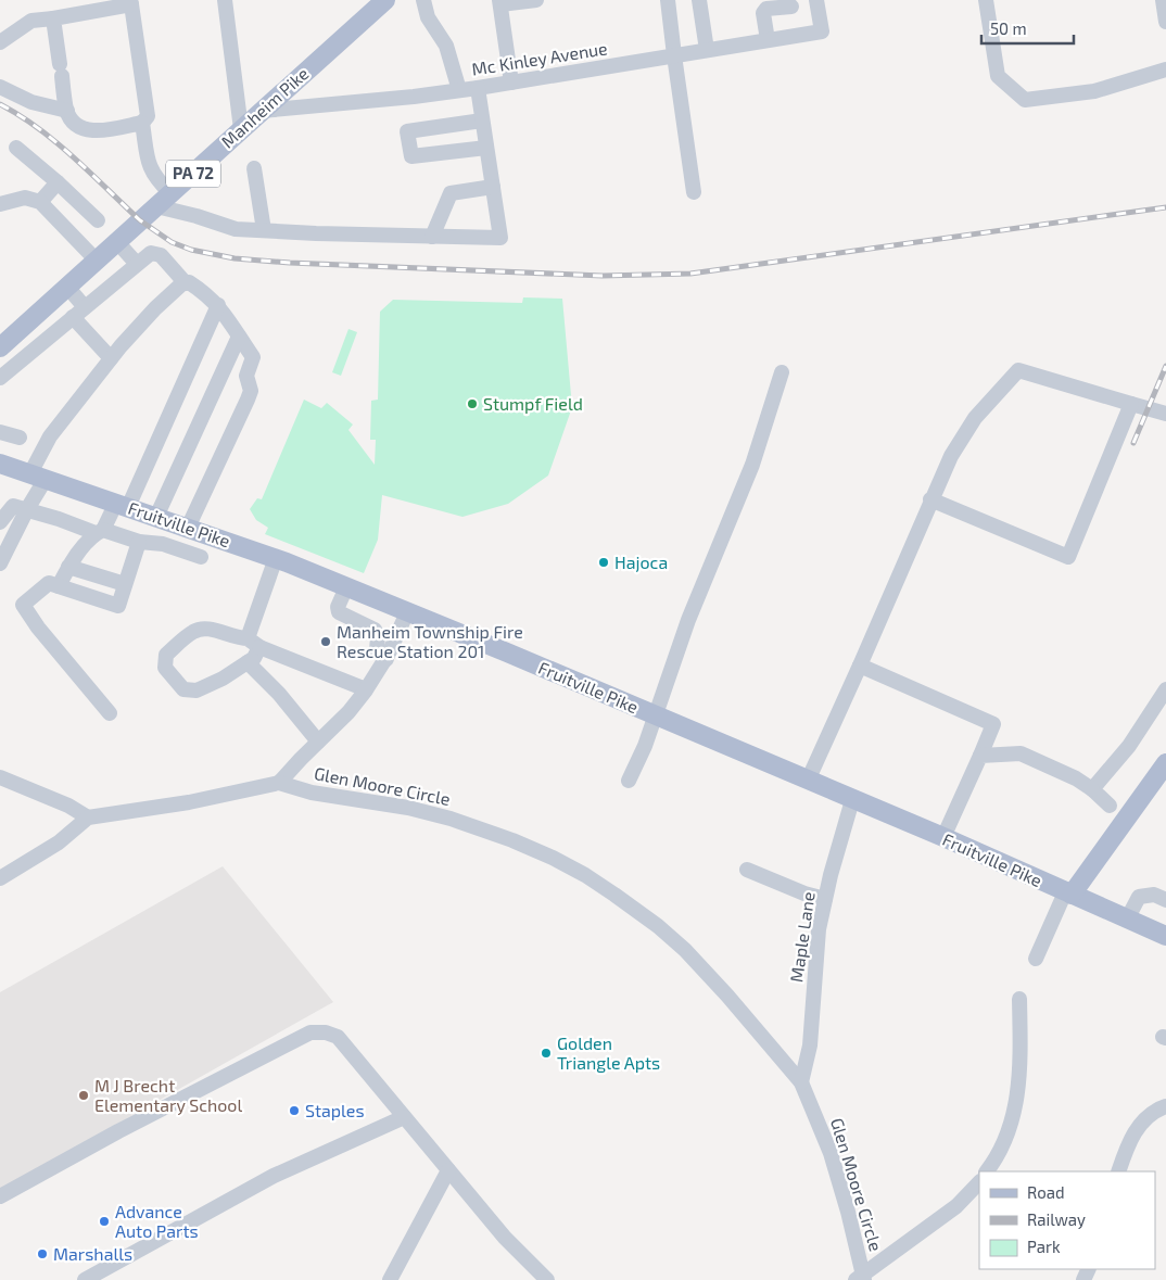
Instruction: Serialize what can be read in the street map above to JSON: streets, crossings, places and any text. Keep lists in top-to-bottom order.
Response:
{
  "streets": {
    "main road": ["Manheim Pike", "PA 72", "Fruitville Pike"],
    "street": ["Mc Kinley Avenue", "Glen Moore Circle", "Maple Lane"]
  },
  "crossings": [
    ["Mc Kinley Avenue", "Manheim Pike"],
    ["Fruitville Pike", "Maple Lane"],
    ["Glen Moore Circle", "Maple Lane"]
  ],
  "places": [
    "Stumpf Field",
    "Hajoca",
    "Manheim Township Fire Rescue Station 201",
    "Golden Triangle Apts",
    "M J Brecht Elementary School",
    "Staples",
    "Advance Auto Parts",
    "Marshalls"
  ],
  "legend": ["Road", "Railway", "Park"],
  "scale_bar": "50 m"
}
